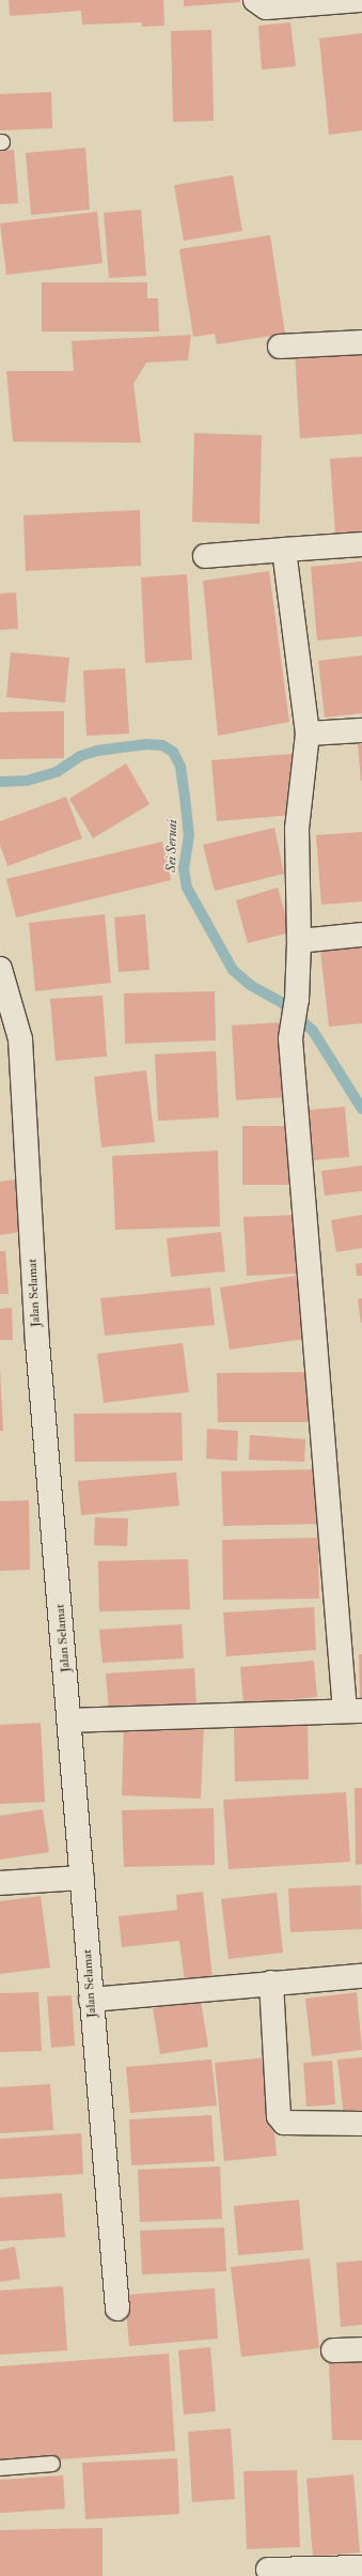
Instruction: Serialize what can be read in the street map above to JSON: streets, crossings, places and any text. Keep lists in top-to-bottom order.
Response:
{
  "streets": {
    "street": ["Jalan Selamat"]
  },
  "water": ["Sei Seruai"]
}
